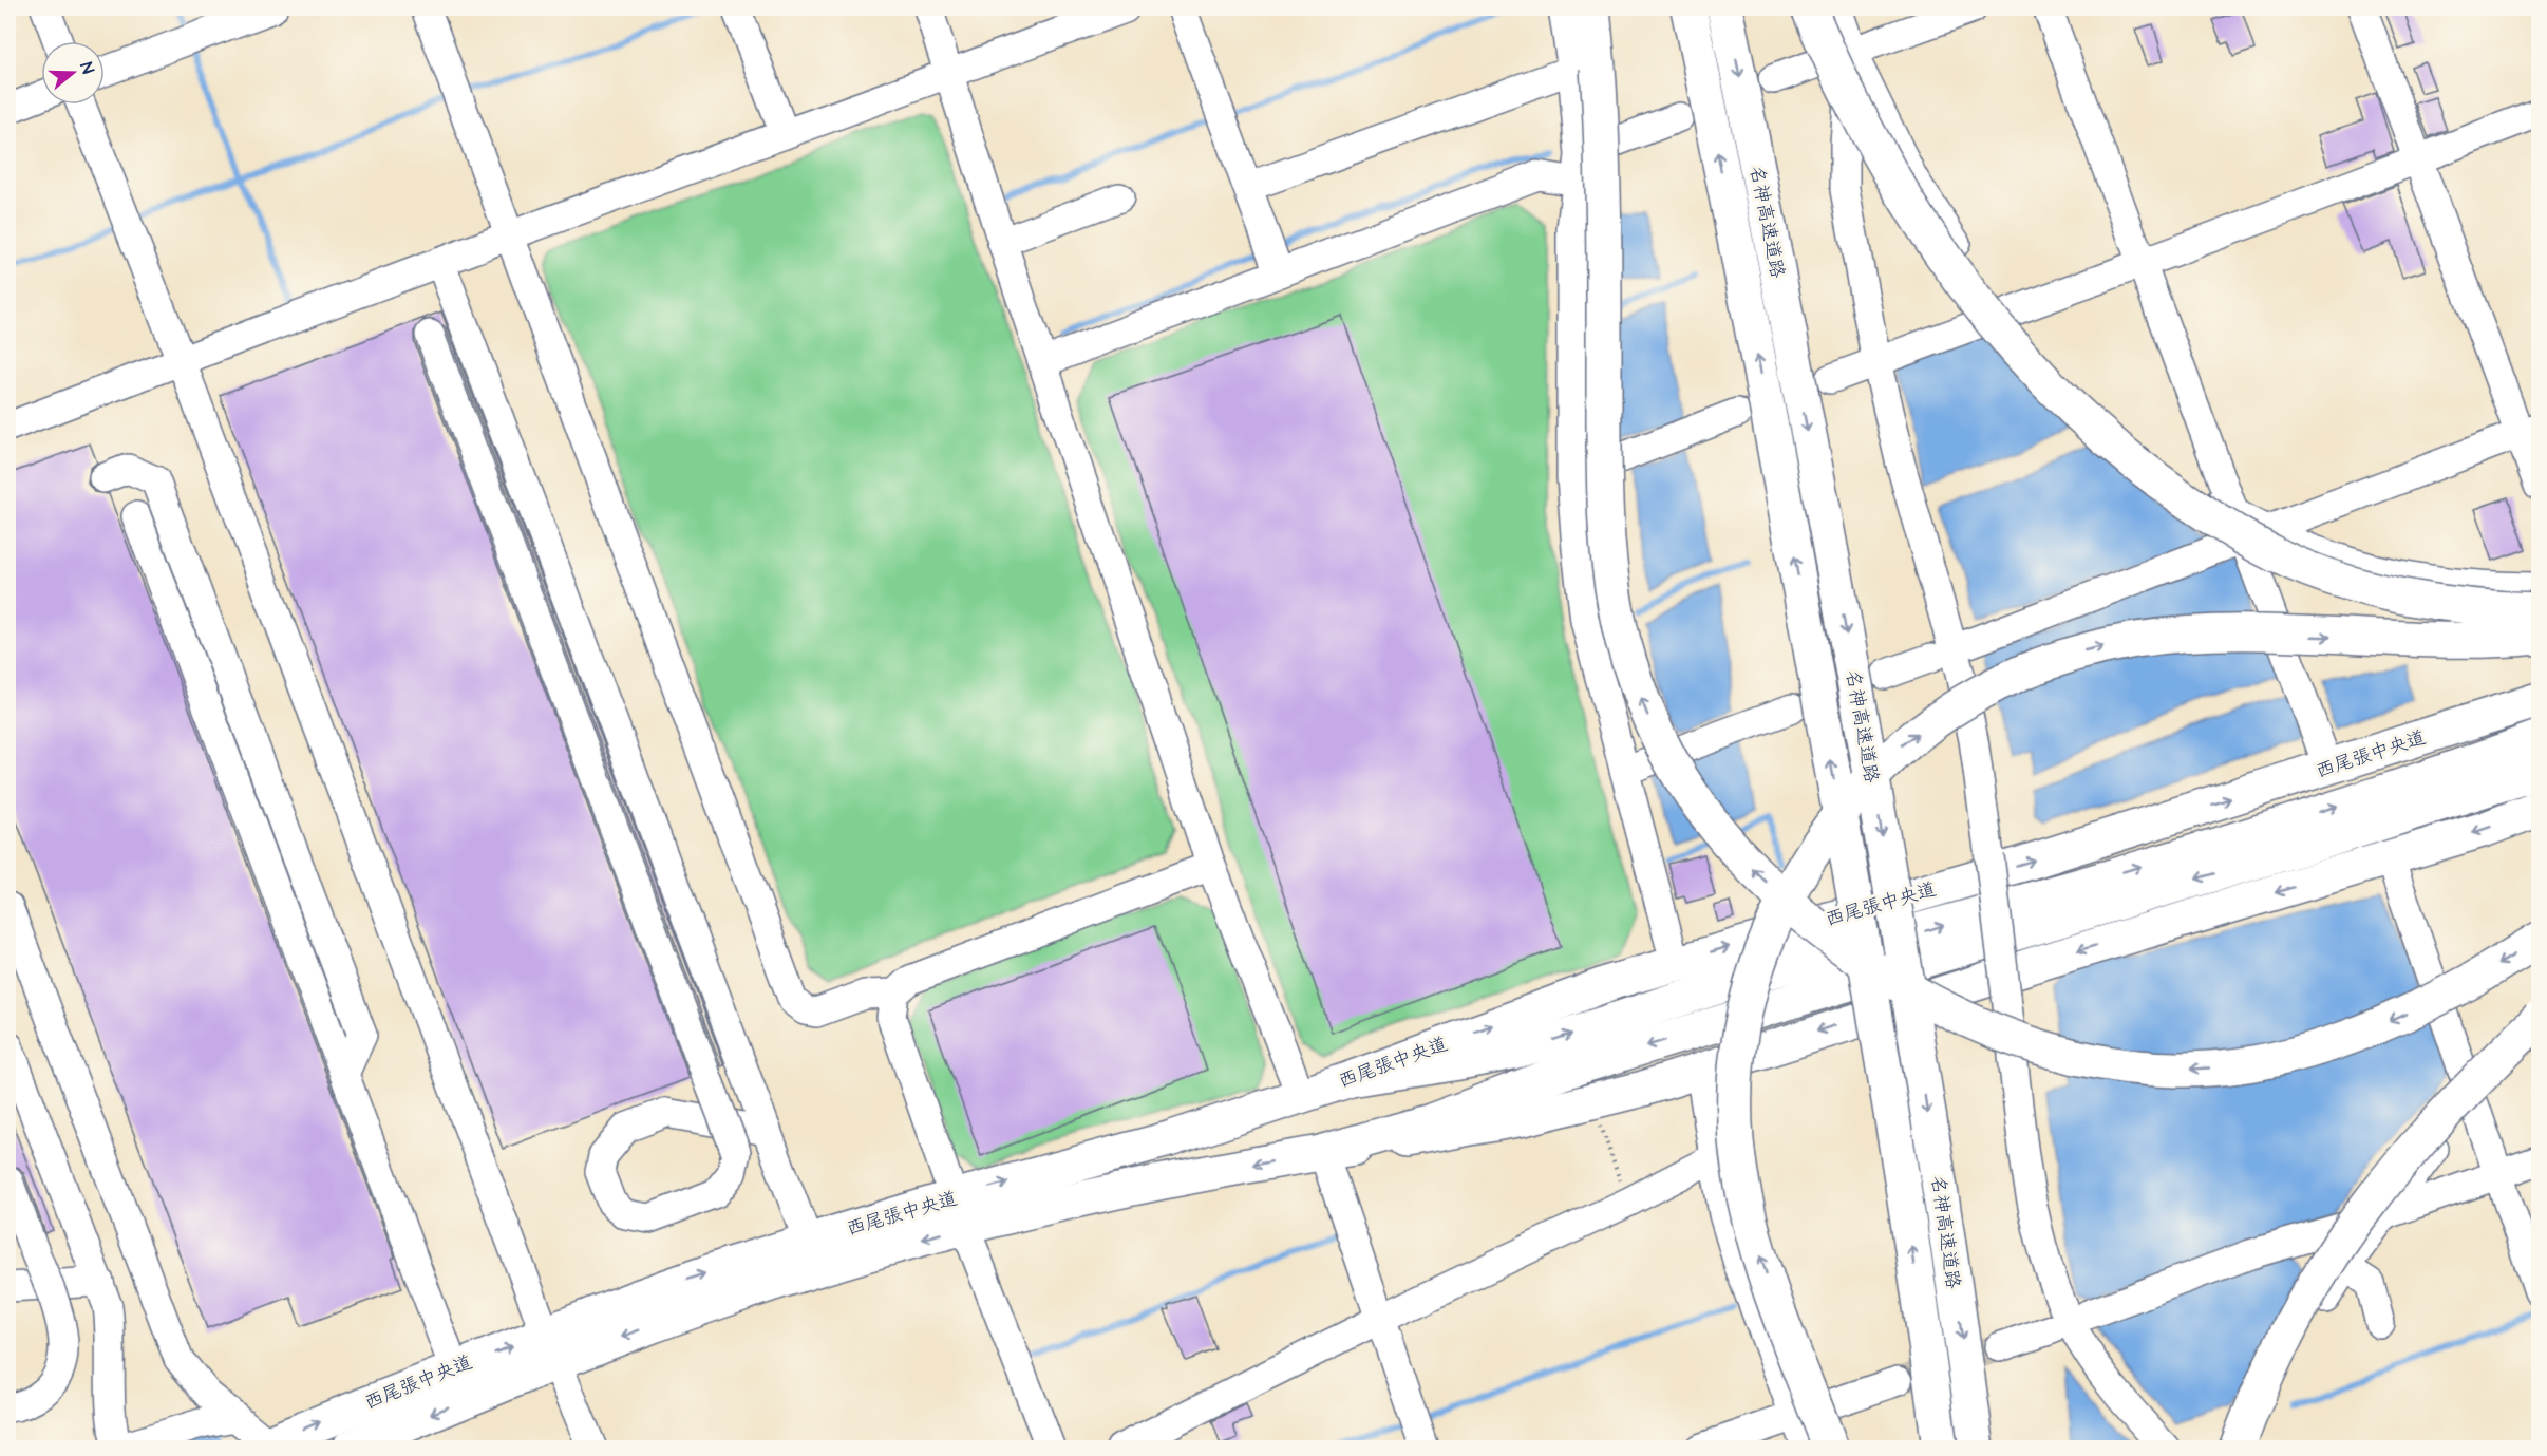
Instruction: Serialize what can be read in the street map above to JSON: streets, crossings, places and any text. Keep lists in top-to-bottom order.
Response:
{
  "streets": {
    "main road": ["名神高速道路", "西尾張中央道"]
  },
  "north": "right"
}
